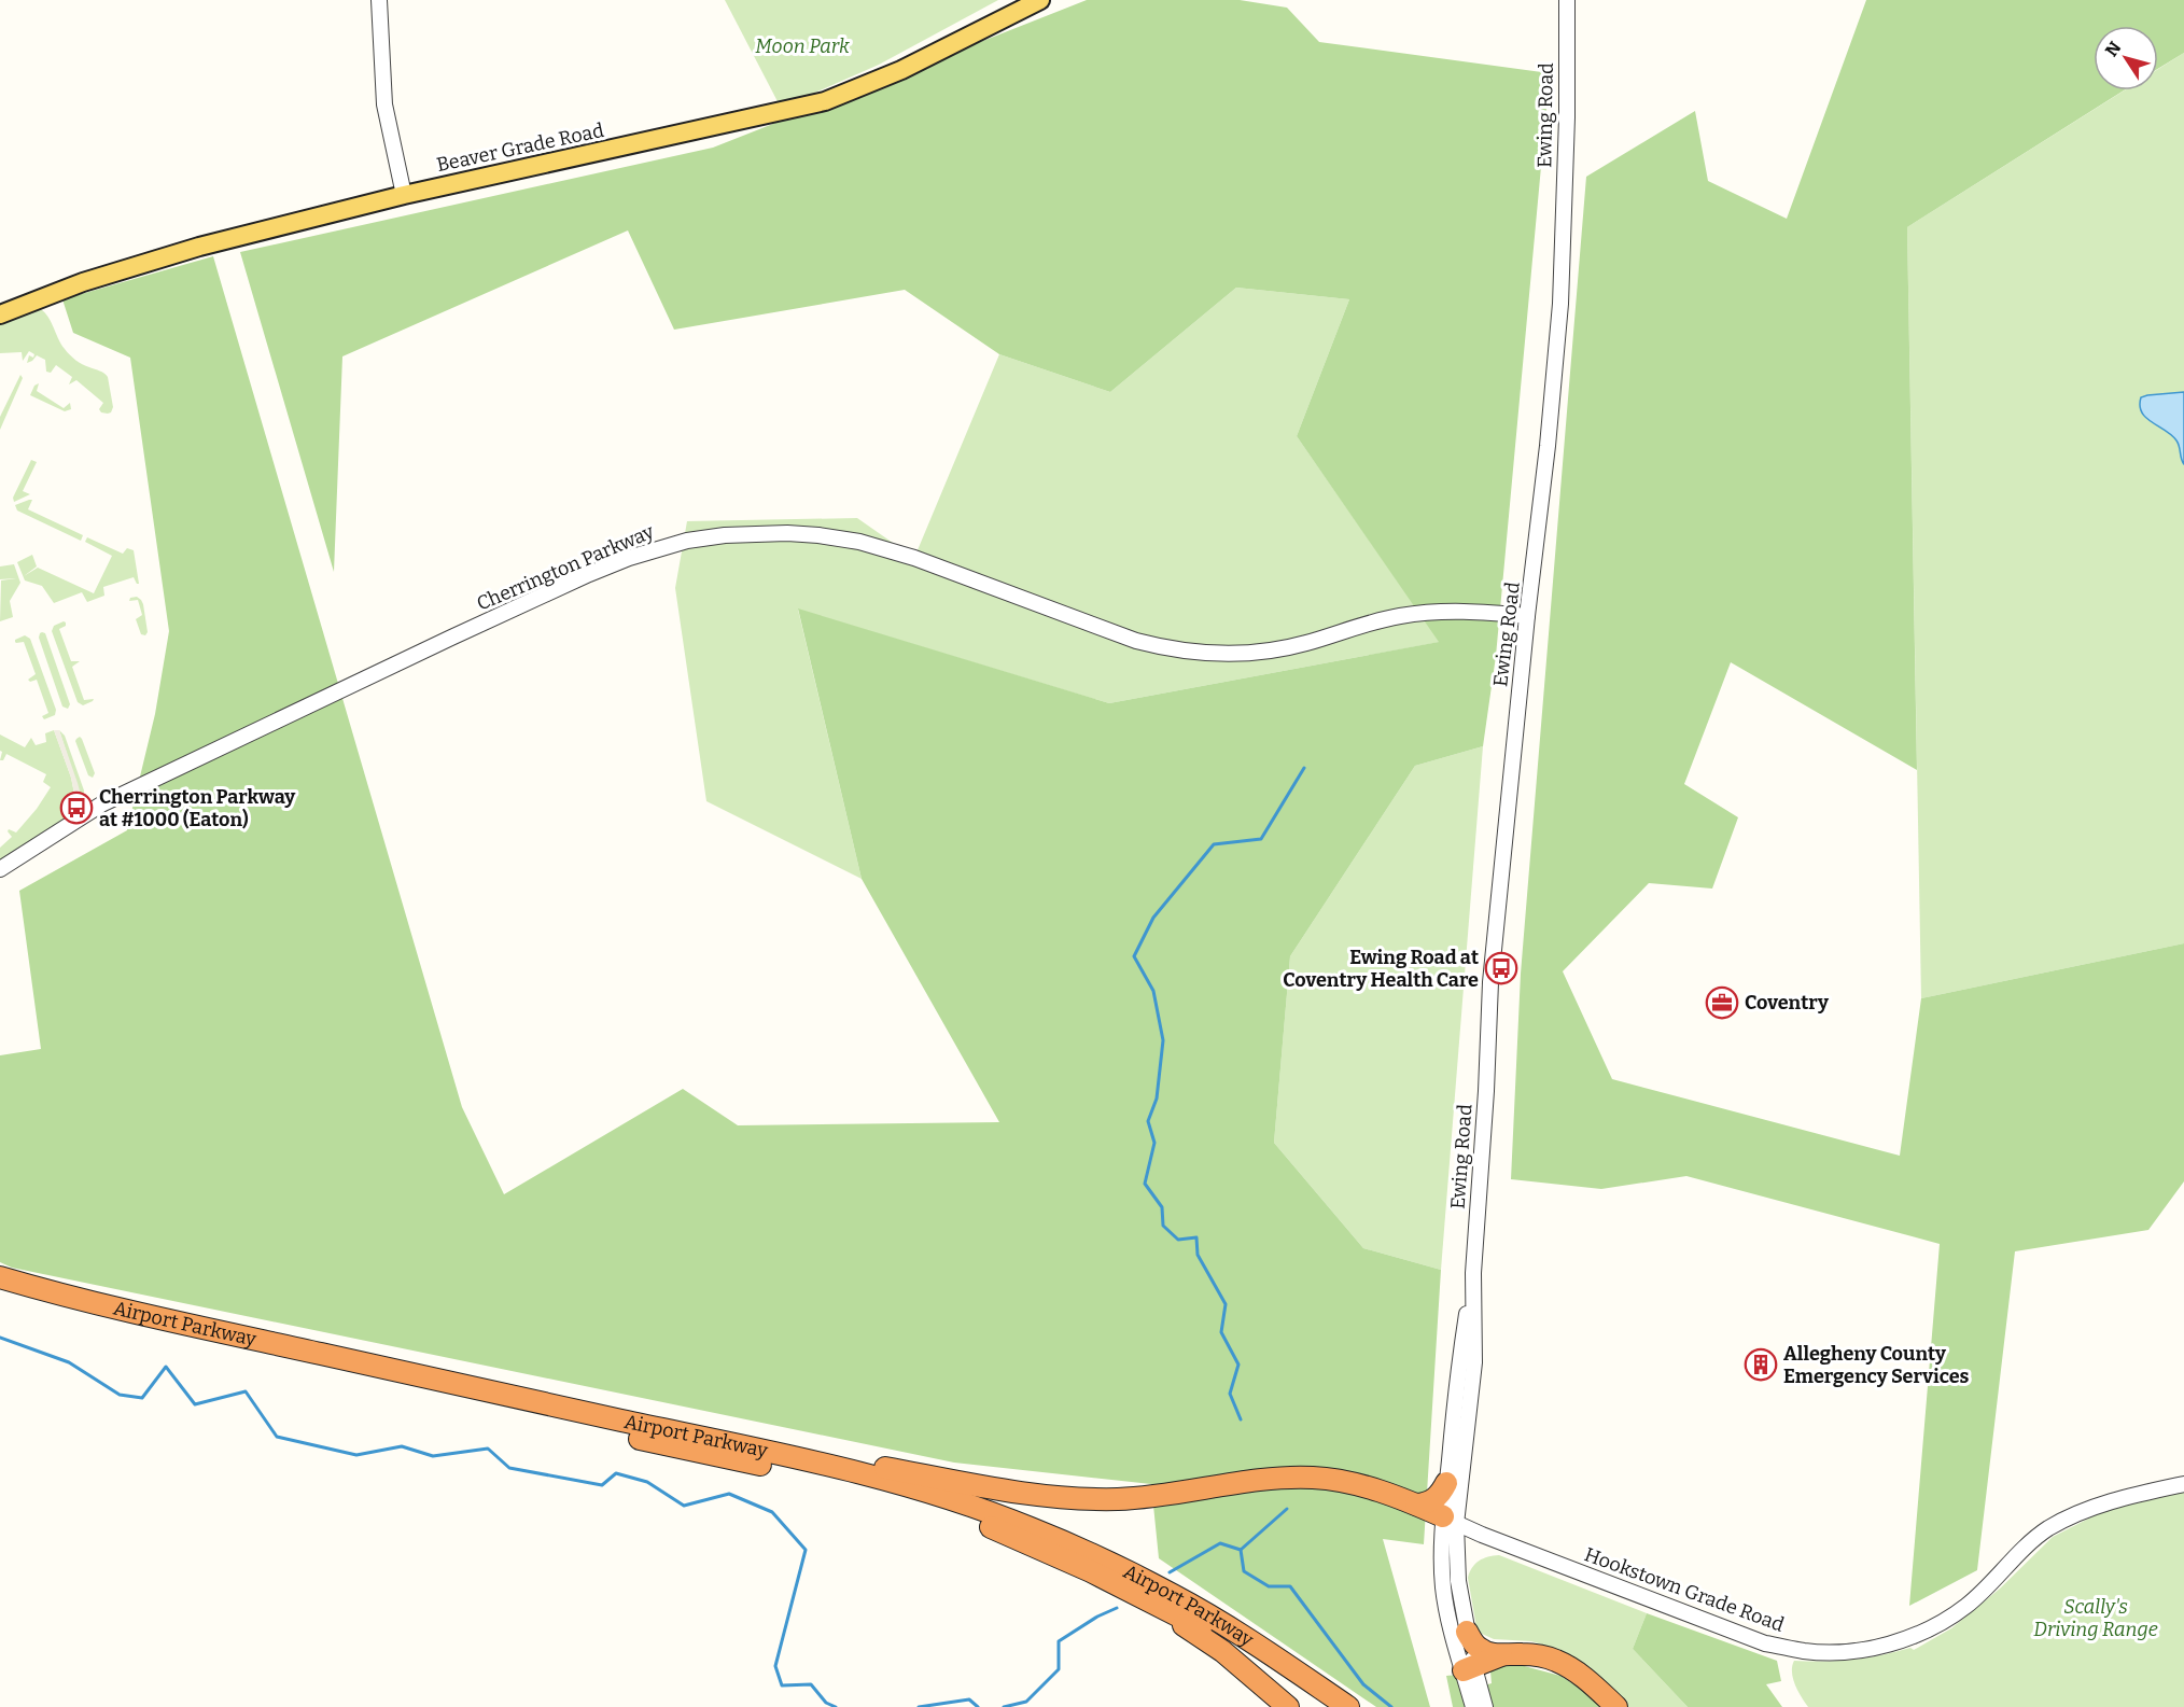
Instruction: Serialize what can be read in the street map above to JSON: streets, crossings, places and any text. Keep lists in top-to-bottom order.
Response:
{
  "streets": {
    "highway": ["Airport Parkway"],
    "main road": ["Beaver Grade Road"],
    "street": ["Ewing Road", "Cherrington Parkway", "Hookstown Grade Road"]
  },
  "crossings": [
    ["Ewing Road", "Cherrington Parkway"],
    ["Ewing Road", "Hookstown Grade Road"]
  ],
  "parks": ["Moon Park", "Scally's Driving Range"],
  "places": {
    "bus stop": ["Cherrington Parkway at #1000 (Eaton)", "Ewing Road at Coventry Health Care"],
    "office": ["Coventry"],
    "building": ["Allegheny County Emergency Services"]
  },
  "north": "top left"
}
